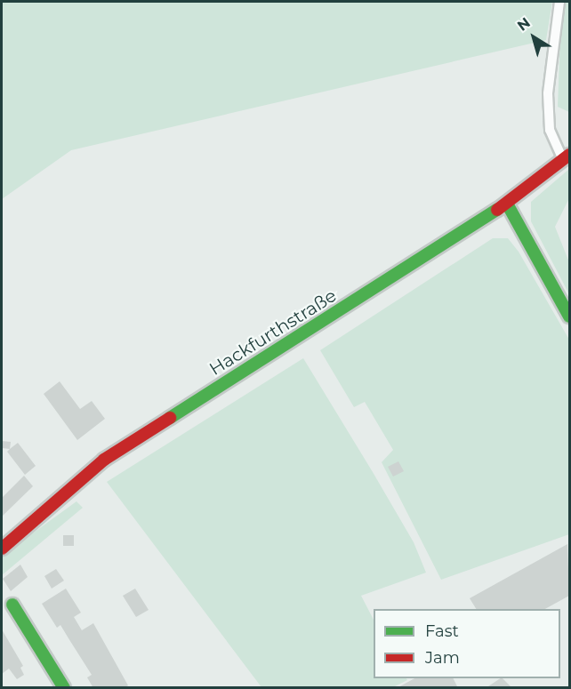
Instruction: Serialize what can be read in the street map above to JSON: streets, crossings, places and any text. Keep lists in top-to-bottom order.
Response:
{
  "streets": {
    "street": ["Hackfurthstraße"]
  },
  "legend": ["Fast", "Jam"],
  "north": "top left"
}
